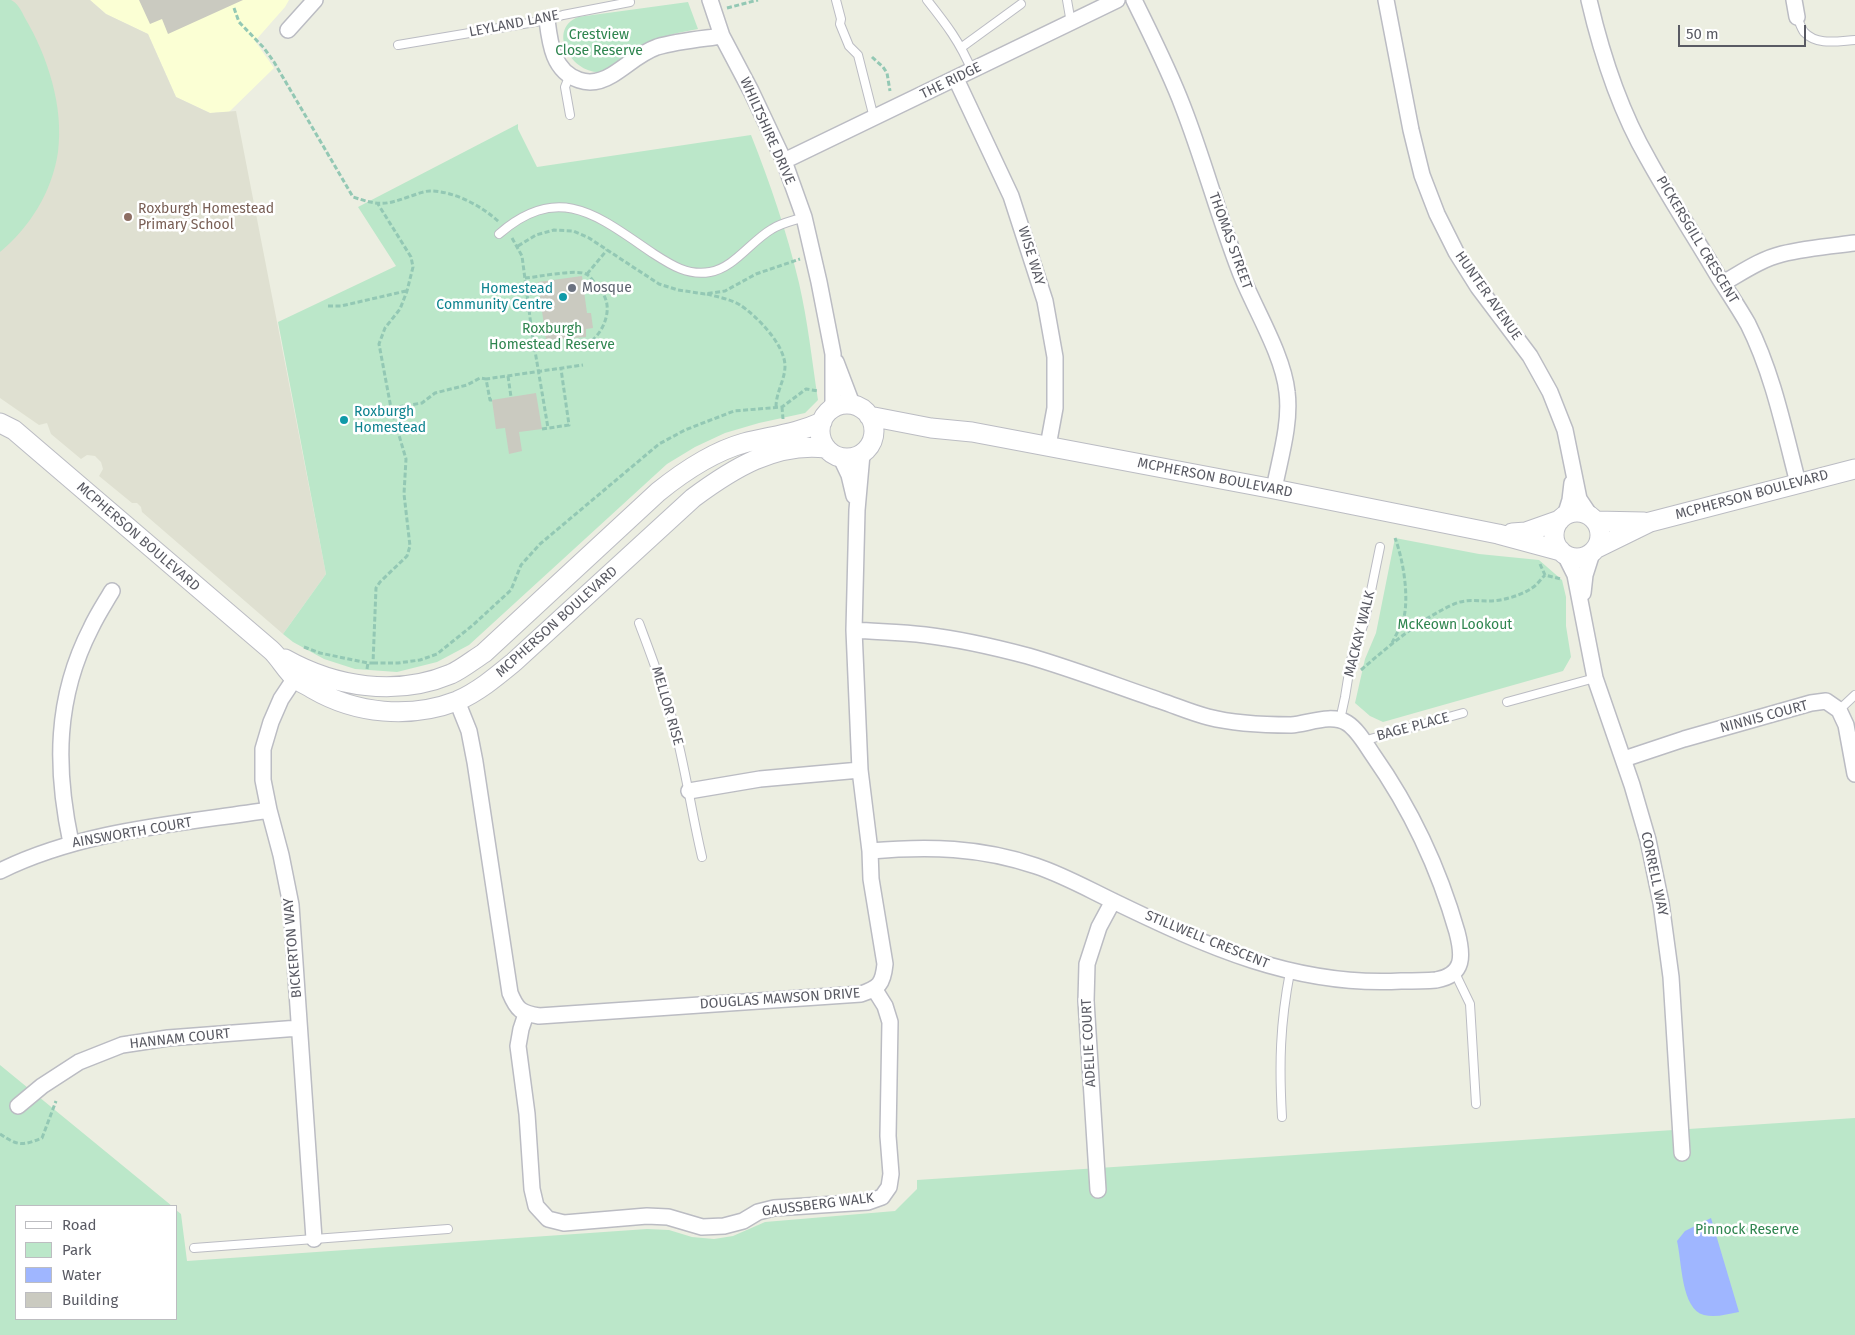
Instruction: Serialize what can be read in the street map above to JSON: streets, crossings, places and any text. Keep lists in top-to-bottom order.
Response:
{
  "streets": {
    "street": [
      "THE RIDGE",
      "WHILTSHIRE DRIVE",
      "PICKERSGILL CRESCENT",
      "THOMAS STREET",
      "WISE WAY",
      "HUNTER AVENUE",
      "MCPHERSON BOULEVARD",
      "NINNIS COURT",
      "AINSWORTH COURT",
      "CORRELL WAY",
      "STILLWELL CRESCENT",
      "BICKERTON WAY",
      "DOUGLAS MAWSON DRIVE",
      "HANNAM COURT",
      "ADELIE COURT",
      "GAUSSBERG WALK"
    ],
    "lane": [
      "LEYLAND LANE",
      "MACKAY WALK",
      "MELLOR RISE",
      "BAGE PLACE"
    ]
  },
  "crossings": [
    ["THE RIDGE", "WHILTSHIRE DRIVE"],
    ["THE RIDGE", "WISE WAY"],
    ["WHILTSHIRE DRIVE", "MCPHERSON BOULEVARD"],
    ["WHILTSHIRE DRIVE", "DOUGLAS MAWSON DRIVE"],
    ["PICKERSGILL CRESCENT", "MCPHERSON BOULEVARD"],
    ["THOMAS STREET", "MCPHERSON BOULEVARD"],
    ["WISE WAY", "MCPHERSON BOULEVARD"],
    ["HUNTER AVENUE", "MCPHERSON BOULEVARD"],
    ["HUNTER AVENUE", "CORRELL WAY"],
    ["MCPHERSON BOULEVARD", "CORRELL WAY"],
    ["MCPHERSON BOULEVARD", "BICKERTON WAY"],
    ["MCPHERSON BOULEVARD", "DOUGLAS MAWSON DRIVE"],
    ["NINNIS COURT", "CORRELL WAY"],
    ["AINSWORTH COURT", "BICKERTON WAY"],
    ["STILLWELL CRESCENT", "DOUGLAS MAWSON DRIVE"],
    ["STILLWELL CRESCENT", "ADELIE COURT"],
    ["BICKERTON WAY", "HANNAM COURT"],
    ["DOUGLAS MAWSON DRIVE", "GAUSSBERG WALK"]
  ],
  "parks": [
    "Crestview Close Reserve",
    "Roxburgh Homestead Reserve",
    "McKeown Lookout",
    "Pinnock Reserve"
  ],
  "places": [
    "Roxburgh Homestead Primary School",
    "Mosque",
    "Homestead Community Centre",
    "Roxburgh Homestead"
  ],
  "legend": [
    "Road",
    "Park",
    "Water",
    "Building"
  ],
  "scale_bar": "50 m"
}
